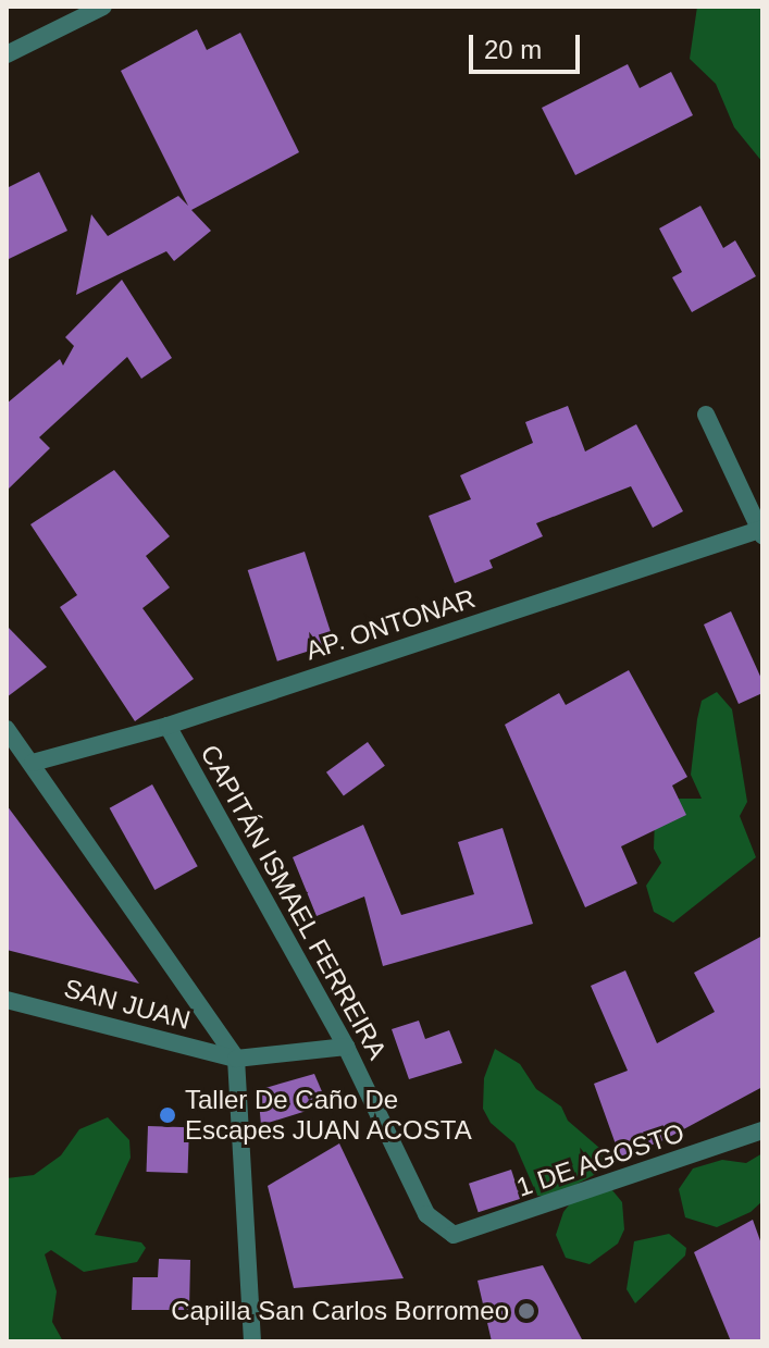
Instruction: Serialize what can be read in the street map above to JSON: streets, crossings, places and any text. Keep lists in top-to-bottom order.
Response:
{
  "streets": {
    "street": [
      "AP. ONTONAR",
      "CAPITÁN ISMAEL FERREIRA",
      "SAN JUAN",
      "1 DE AGOSTO"
    ]
  },
  "crossings": [
    ["AP. ONTONAR", "CAPITÁN ISMAEL FERREIRA"],
    ["CAPITÁN ISMAEL FERREIRA", "1 DE AGOSTO"]
  ],
  "places": ["Taller De Caño De Escapes JUAN ACOSTA", "Capilla San Carlos Borromeo"],
  "scale_bar": "20 m"
}
